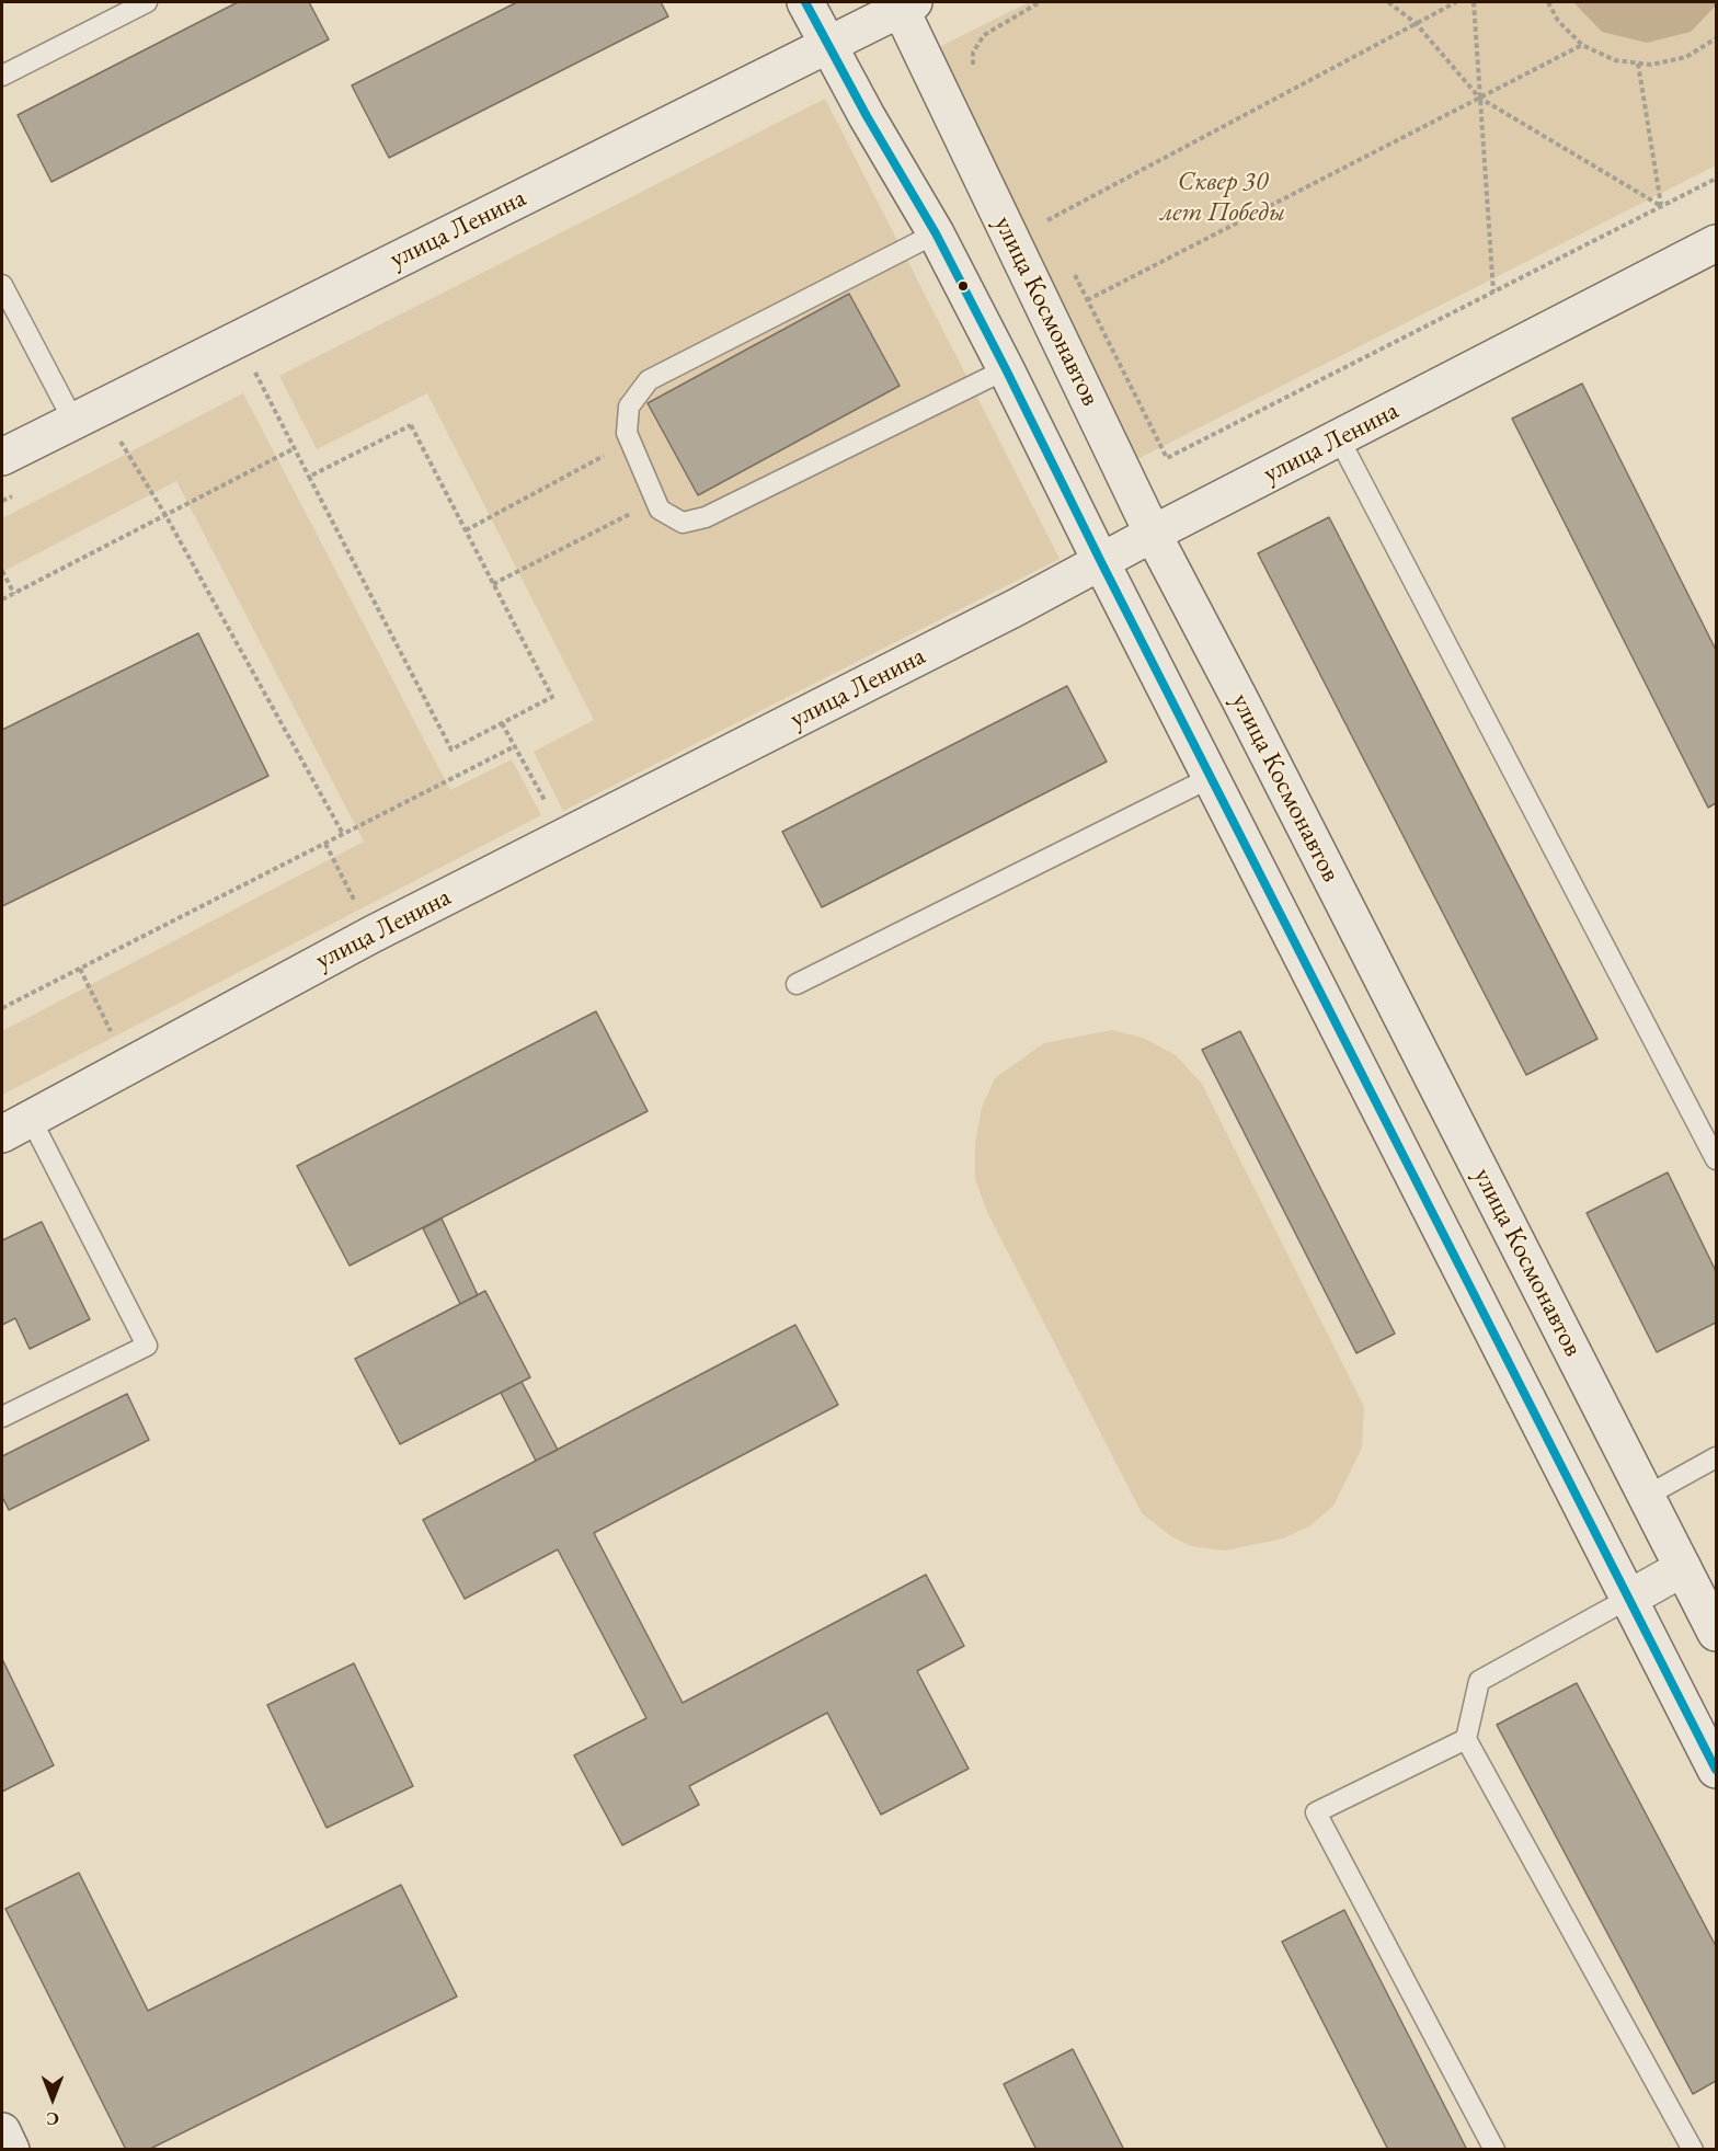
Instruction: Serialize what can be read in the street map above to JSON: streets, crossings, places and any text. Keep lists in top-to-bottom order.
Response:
{
  "streets": {
    "street": ["улица Ленина", "улица Космонавтов"]
  },
  "crossings": [
    ["улица Ленина", "улица Космонавтов"]
  ],
  "parks": ["Сквер 30 лет Победы"],
  "north": "bottom"
}
